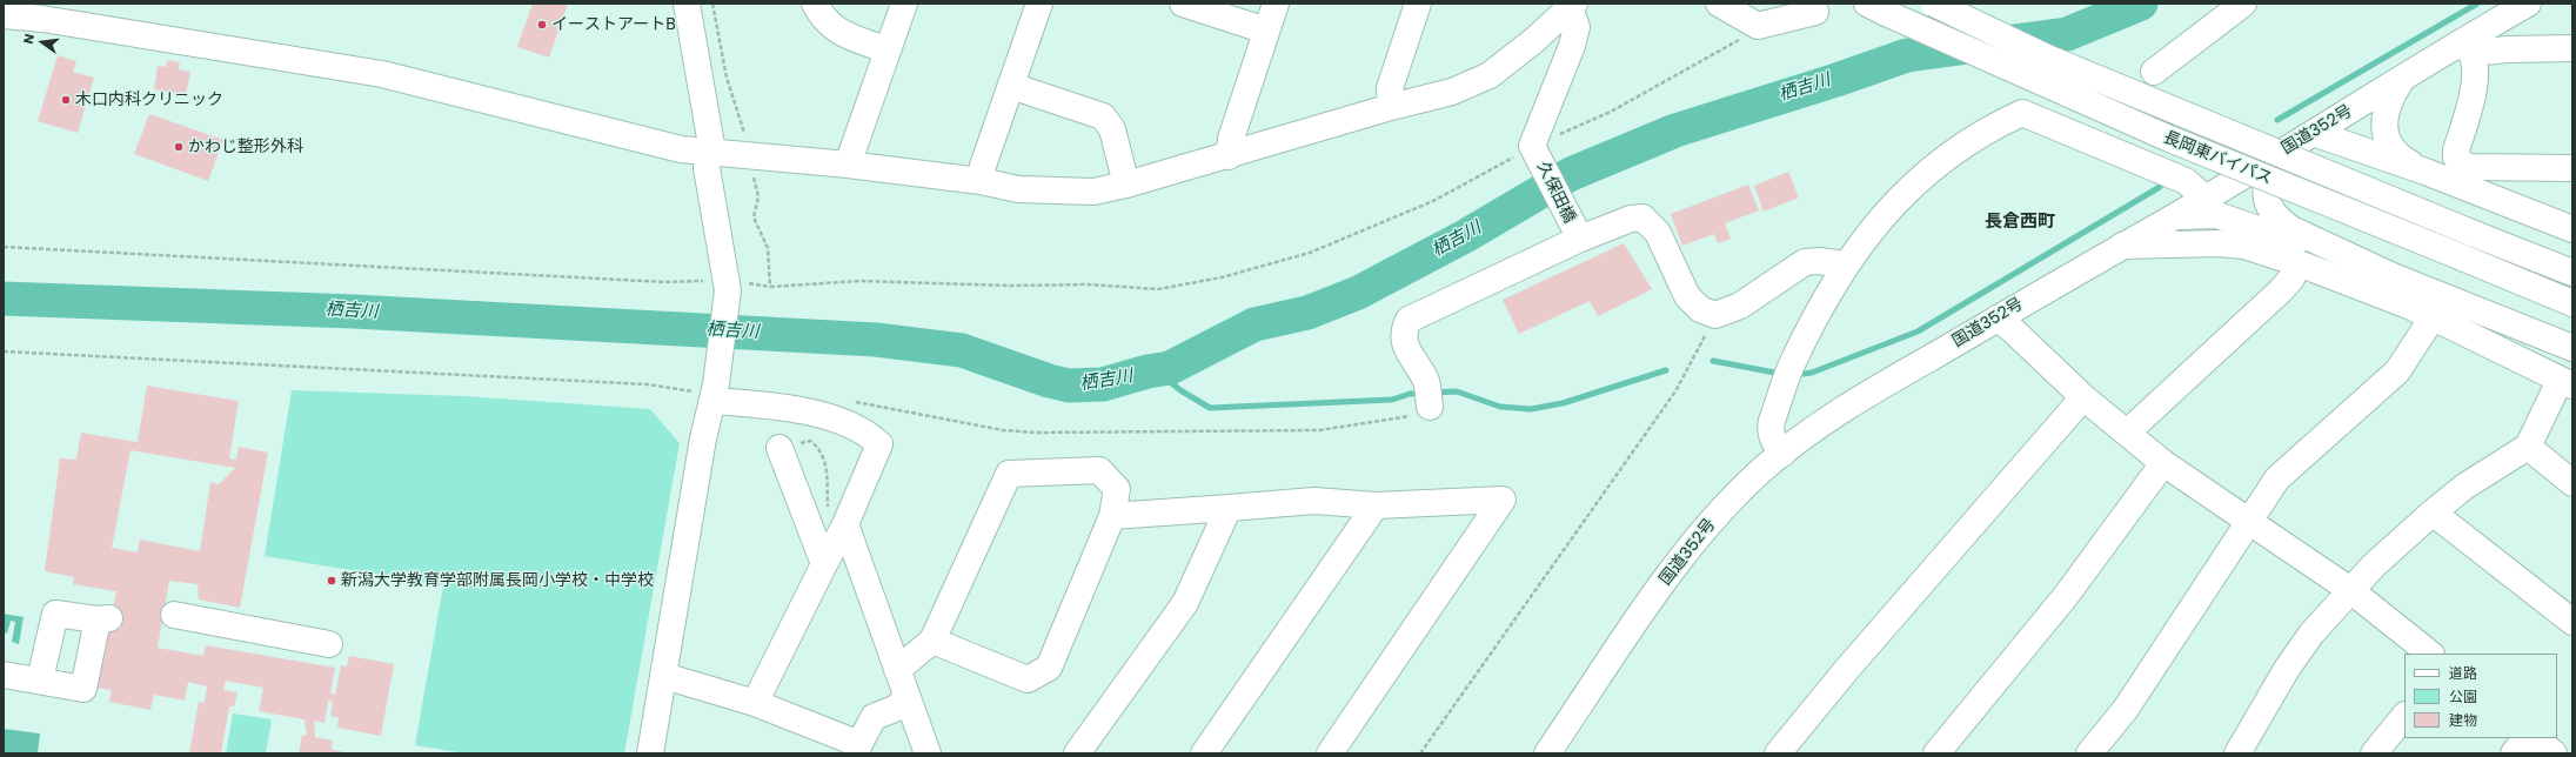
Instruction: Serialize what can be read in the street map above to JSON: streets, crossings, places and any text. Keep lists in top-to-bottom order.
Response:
{
  "streets": {
    "main road": ["国道352号", "長岡東バイパス", "久保田橋"]
  },
  "districts": ["長倉西町"],
  "water": ["栖吉川"],
  "places": [
    "イーストアートB",
    "木口内科クリニック",
    "かわじ整形外科",
    "新潟大学教育学部附属長岡小学校・中学校"
  ],
  "legend": ["道路", "公園", "建物"],
  "north": "left"
}
